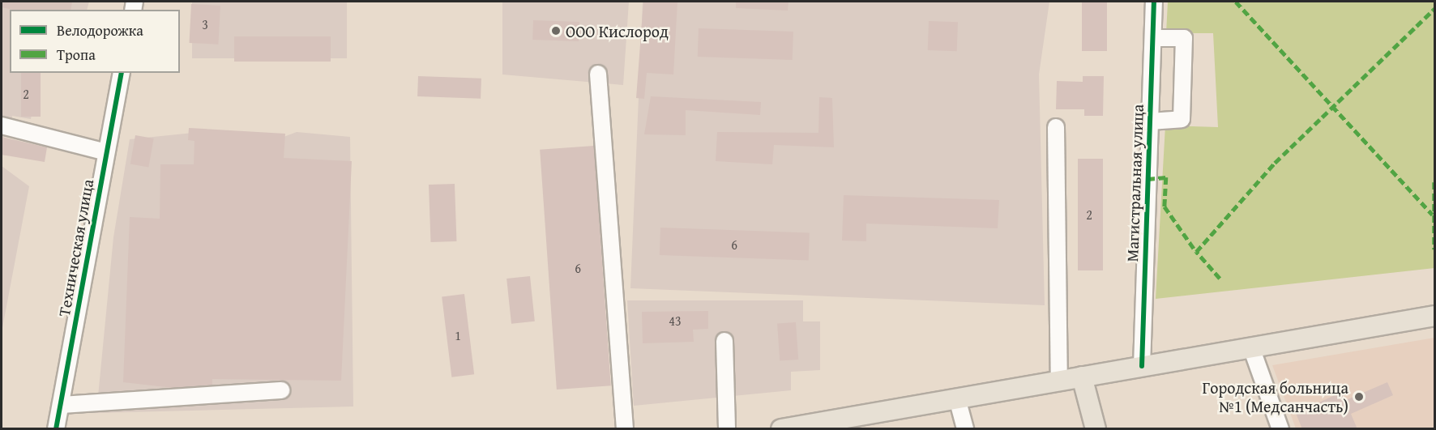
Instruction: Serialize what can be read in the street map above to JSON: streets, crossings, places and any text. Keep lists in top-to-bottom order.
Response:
{
  "streets": {
    "street": ["Магистральная улица", "Техническая улица"]
  },
  "places": ["ООО Кислород", "Городская больница №1 (Медсанчасть)"],
  "house_numbers": [
    "3",
    "2",
    "2",
    "6",
    "6",
    "43",
    "1"
  ],
  "legend": ["Велодорожка", "Тропа"]
}
